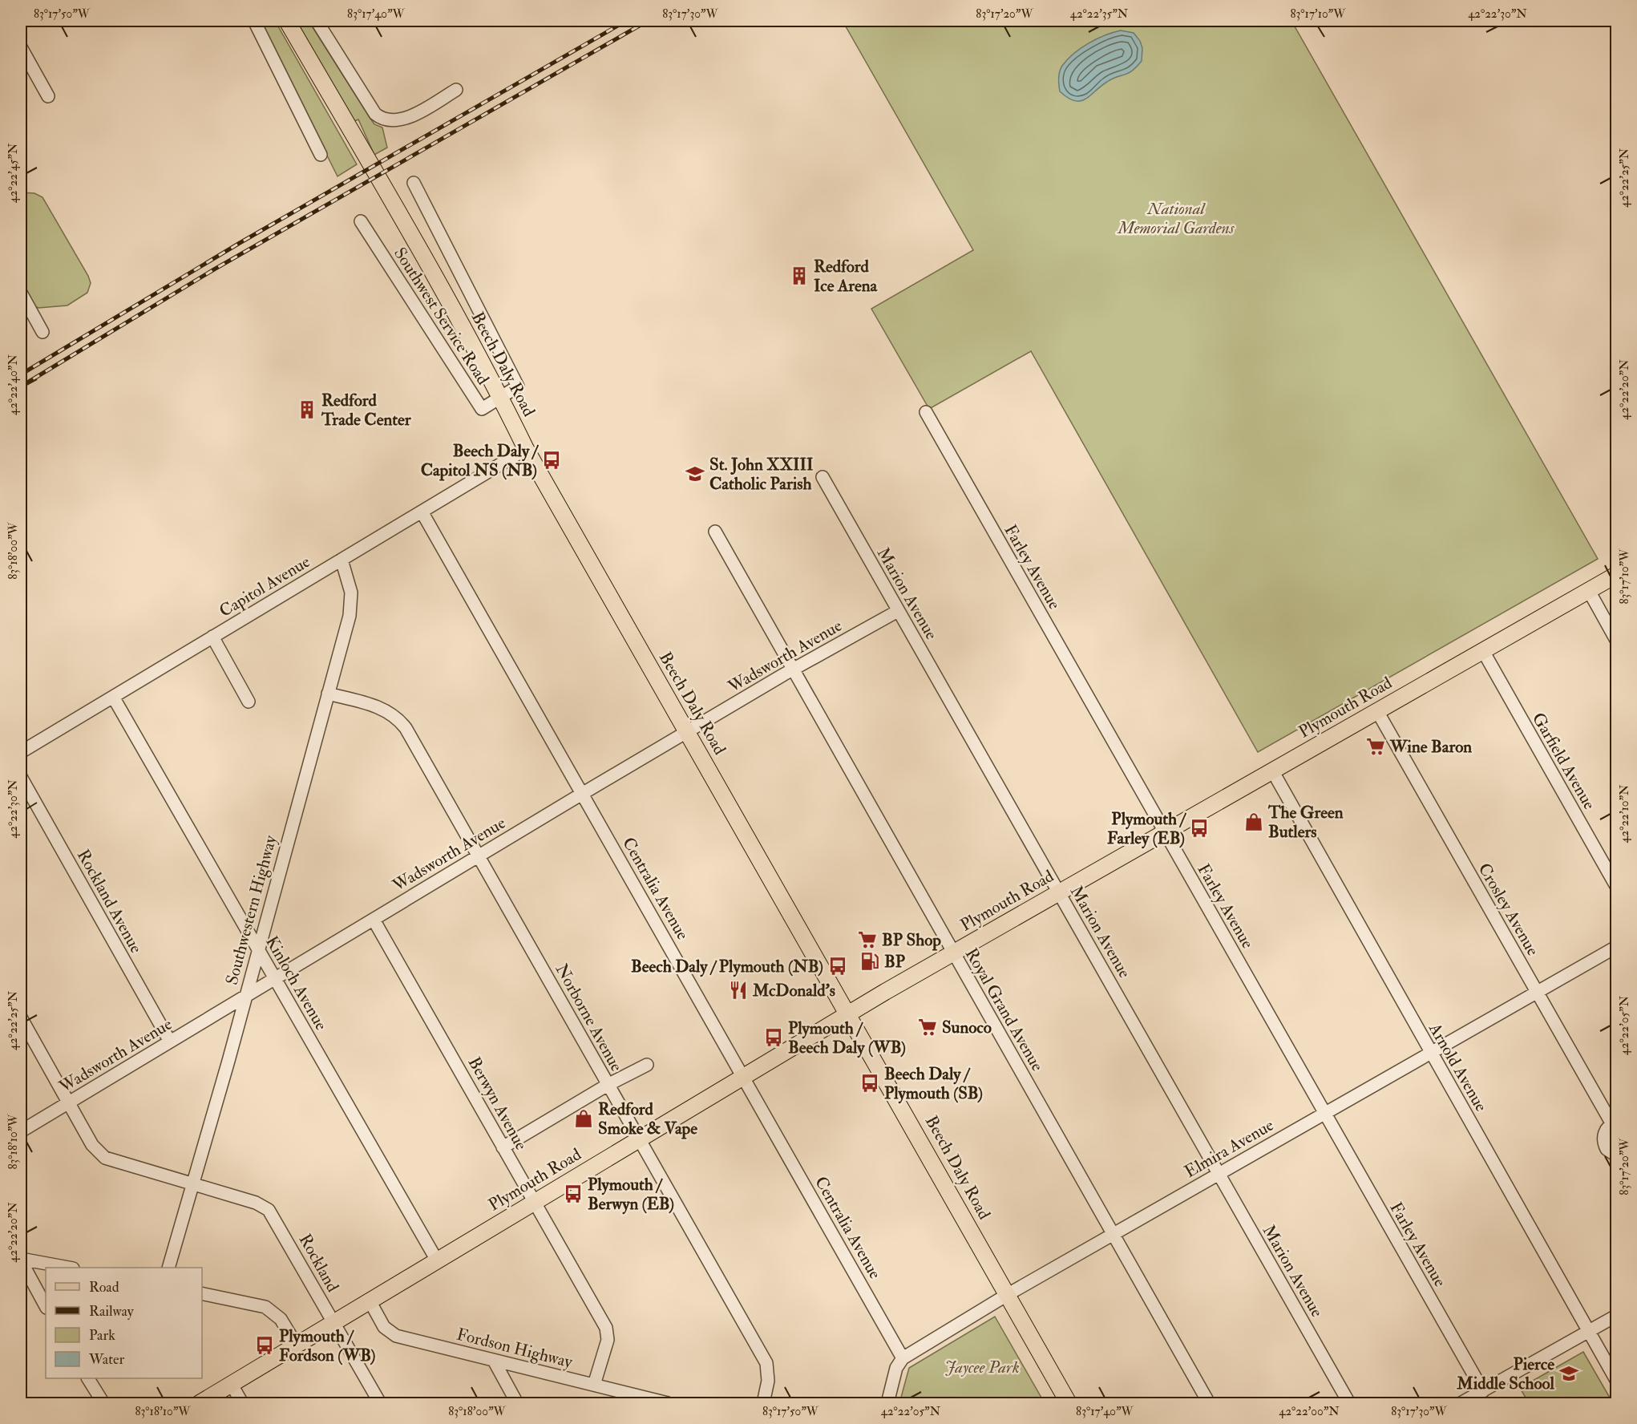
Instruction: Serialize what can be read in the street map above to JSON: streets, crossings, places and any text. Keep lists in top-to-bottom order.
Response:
{
  "streets": {
    "main road": ["Beech Daly Road", "Plymouth Road"],
    "street": [
      "Southwest Service Road",
      "Farley Avenue",
      "Capitol Avenue",
      "Marion Avenue",
      "Wadsworth Avenue",
      "Garfield Avenue",
      "Centralia Avenue",
      "Rockland Avenue",
      "Crosley Avenue",
      "Southwestern Highway",
      "Kinloch Avenue",
      "Royal Grand Avenue",
      "Norborne Avenue",
      "Arnold Avenue",
      "Berwyn Avenue",
      "Elmira Avenue",
      "Rockland",
      "Fordson Highway"
    ]
  },
  "crossings": [
    ["Southwest Service Road", "Beech Daly Road"],
    ["Beech Daly Road", "Capitol Avenue"],
    ["Beech Daly Road", "Wadsworth Avenue"],
    ["Beech Daly Road", "Plymouth Road"],
    ["Beech Daly Road", "Elmira Avenue"],
    ["Farley Avenue", "Plymouth Road"],
    ["Farley Avenue", "Elmira Avenue"],
    ["Capitol Avenue", "Centralia Avenue"],
    ["Capitol Avenue", "Southwestern Highway"],
    ["Capitol Avenue", "Kinloch Avenue"],
    ["Marion Avenue", "Wadsworth Avenue"],
    ["Marion Avenue", "Plymouth Road"],
    ["Marion Avenue", "Elmira Avenue"],
    ["Wadsworth Avenue", "Centralia Avenue"],
    ["Wadsworth Avenue", "Rockland Avenue"],
    ["Wadsworth Avenue", "Southwestern Highway"],
    ["Wadsworth Avenue", "Kinloch Avenue"],
    ["Wadsworth Avenue", "Royal Grand Avenue"],
    ["Wadsworth Avenue", "Norborne Avenue"],
    ["Wadsworth Avenue", "Berwyn Avenue"],
    ["Wadsworth Avenue", "Rockland"],
    ["Plymouth Road", "Garfield Avenue"],
    ["Plymouth Road", "Centralia Avenue"],
    ["Plymouth Road", "Crosley Avenue"],
    ["Plymouth Road", "Kinloch Avenue"],
    ["Plymouth Road", "Royal Grand Avenue"],
    ["Plymouth Road", "Norborne Avenue"],
    ["Plymouth Road", "Arnold Avenue"],
    ["Plymouth Road", "Berwyn Avenue"],
    ["Plymouth Road", "Rockland"],
    ["Plymouth Road", "Fordson Highway"],
    ["Centralia Avenue", "Elmira Avenue"],
    ["Crosley Avenue", "Elmira Avenue"],
    ["Southwestern Highway", "Kinloch Avenue"],
    ["Southwestern Highway", "Norborne Avenue"],
    ["Southwestern Highway", "Rockland"],
    ["Royal Grand Avenue", "Elmira Avenue"],
    ["Arnold Avenue", "Elmira Avenue"],
    ["Berwyn Avenue", "Fordson Highway"]
  ],
  "parks": ["National Memorial Gardens", "Jaycee Park"],
  "places": {
    "building": ["Redford Ice Arena", "Redford Trade Center"],
    "bus stop": [
      "Beech Daly / Capitol NS (NB)",
      "Plymouth / Farley (EB)",
      "Beech Daly / Plymouth (NB)",
      "Plymouth / Beech Daly (WB)",
      "Beech Daly / Plymouth (SB)",
      "Plymouth / Berwyn (EB)",
      "Plymouth / Fordson (WB)"
    ],
    "school or university": ["St. John XXIII Catholic Parish", "Pierce Middle School"],
    "supermarket": ["Wine Baron", "BP Shop", "Sunoco"],
    "shop": ["The Green Butlers", "Redford Smoke & Vape"],
    "fuel station": ["BP"],
    "restaurant": ["McDonald's"]
  },
  "legend": [
    "Road",
    "Railway",
    "Park",
    "Water"
  ],
  "coordinates": [
    "83°17'50\"W",
    "83°17'40\"W",
    "83°17'30\"W",
    "83°17'20\"W",
    "42°22'35\"N",
    "83°17'10\"W",
    "42°22'30\"N",
    "42°22'45\"N",
    "42°22'25\"N",
    "42°22'40\"N",
    "42°22'20\"N",
    "83°18'00\"W",
    "42°22'10\"N",
    "42°22'05\"N",
    "83°18'10\"W",
    "42°22'00\"N"
  ]
}
